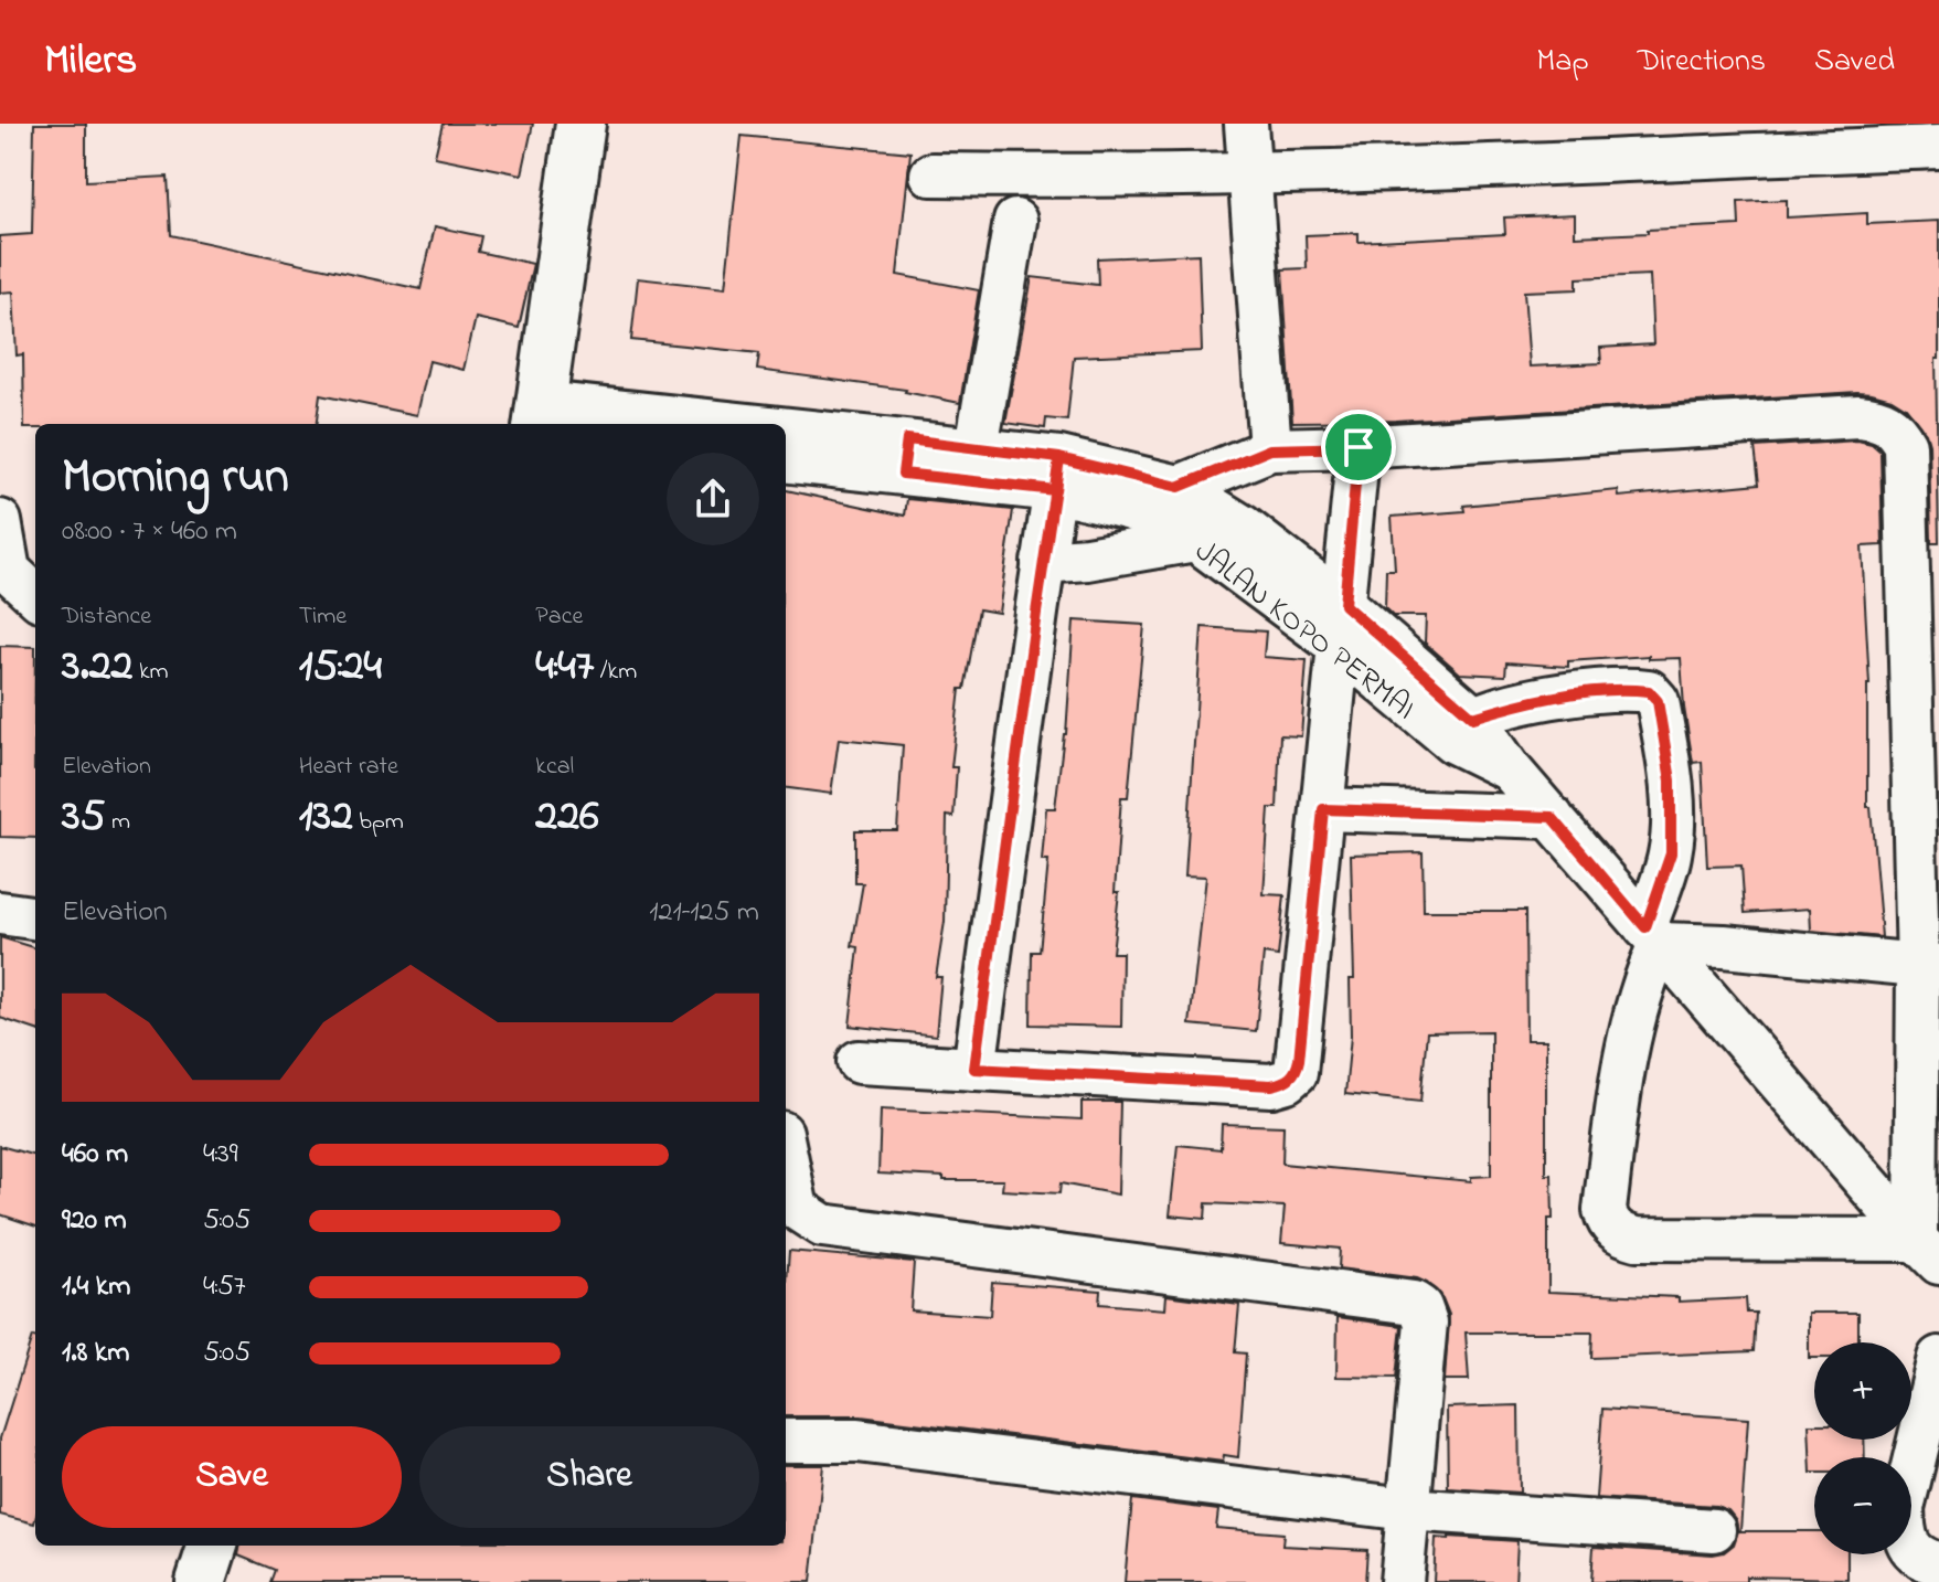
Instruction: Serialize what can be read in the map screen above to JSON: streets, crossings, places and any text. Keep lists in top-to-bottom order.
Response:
{
  "streets": {
    "street": ["JALAN KOPO PERMAI"]
  },
  "page": {
    "header": "Milers",
    "nav": ["Map", "Directions", "Saved"],
    "heading": ["Morning run", "08:00 · 7 × 460 m"],
    "stats": [
      ["Distance", "3.22 km"],
      ["Time", "15:24"],
      ["Pace", "4:47 /km"],
      ["Elevation", "35 m"],
      ["Heart rate", "132 bpm"],
      ["kcal", "226"]
    ],
    "chart": ["Elevation", "121–125 m"],
    "list": [
      {
        "name": "460 m",
        "note": "4:39"
      },
      {
        "name": "920 m",
        "note": "5:05"
      },
      {
        "name": "1.4 km",
        "note": "4:57"
      },
      {
        "name": "1.8 km",
        "note": "5:05"
      }
    ],
    "map_buttons": ["+", "−"],
    "buttons": ["Save", "Share"]
  }
}
